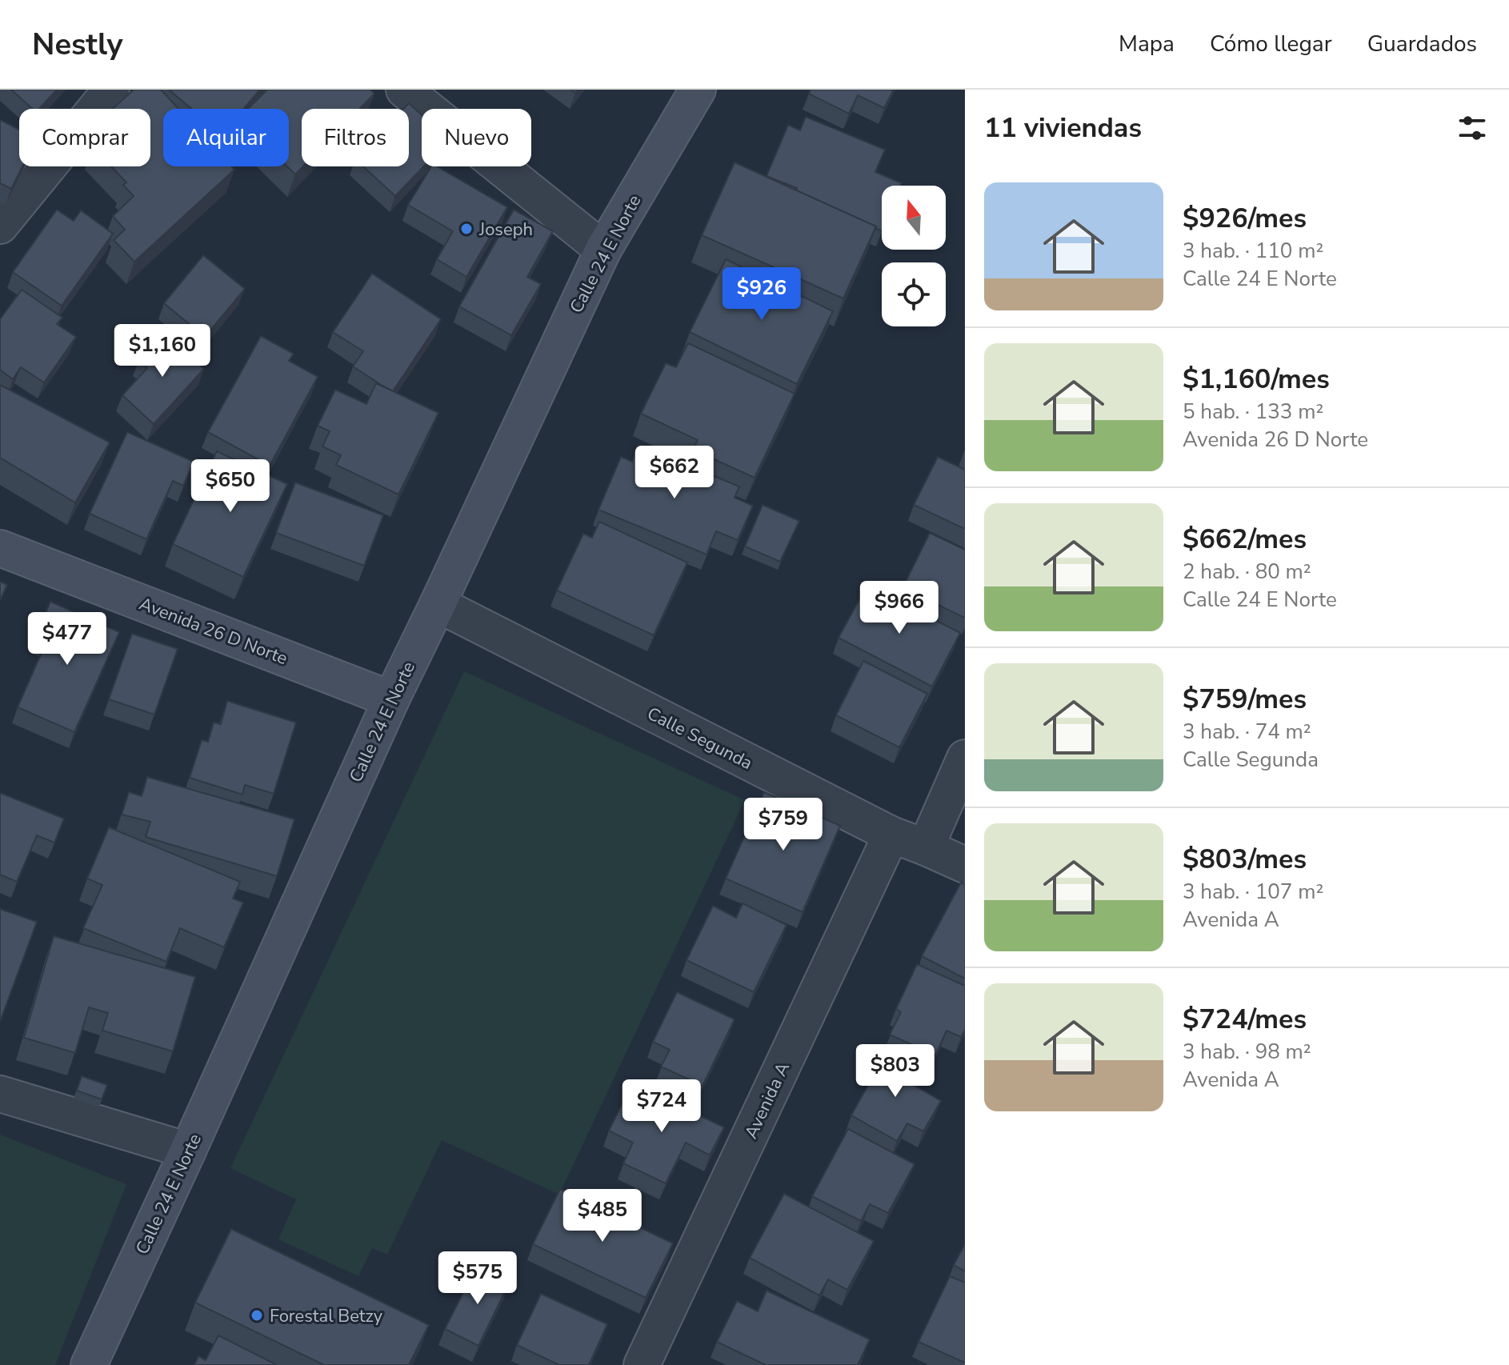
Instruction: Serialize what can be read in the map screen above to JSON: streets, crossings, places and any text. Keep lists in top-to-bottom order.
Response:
{
  "streets": {
    "main road": ["Calle 24 E Norte", "Avenida 26 D Norte"],
    "street": ["Calle Segunda", "Avenida A"]
  },
  "crossings": [
    ["Calle 24 E Norte", "Avenida 26 D Norte"],
    ["Calle 24 E Norte", "Calle Segunda"],
    ["Calle Segunda", "Avenida A"]
  ],
  "places": ["Joseph", "Forestal Betzy"],
  "north": "top",
  "page": {
    "header": "Nestly",
    "nav": ["Mapa", "Cómo llegar", "Guardados"],
    "heading": "11 viviendas",
    "chip": [
      "Comprar",
      "Alquilar",
      "Filtros",
      "Nuevo"
    ],
    "list": [
      {
        "name": "$926/mes",
        "note": "3 hab. · 110 m² · Calle 24 E Norte"
      },
      {
        "name": "$1,160/mes",
        "note": "5 hab. · 133 m² · Avenida 26 D Norte"
      },
      {
        "name": "$662/mes",
        "note": "2 hab. · 80 m² · Calle 24 E Norte"
      },
      {
        "name": "$759/mes",
        "note": "3 hab. · 74 m² · Calle Segunda"
      },
      {
        "name": "$803/mes",
        "note": "3 hab. · 107 m² · Avenida A"
      },
      {
        "name": "$724/mes",
        "note": "3 hab. · 98 m² · Avenida A"
      }
    ],
    "price": [
      "$926",
      "$1,160",
      "$662",
      "$650",
      "$966",
      "$477",
      "$759",
      "$803",
      "$724",
      "$485",
      "$575"
    ]
  }
}
